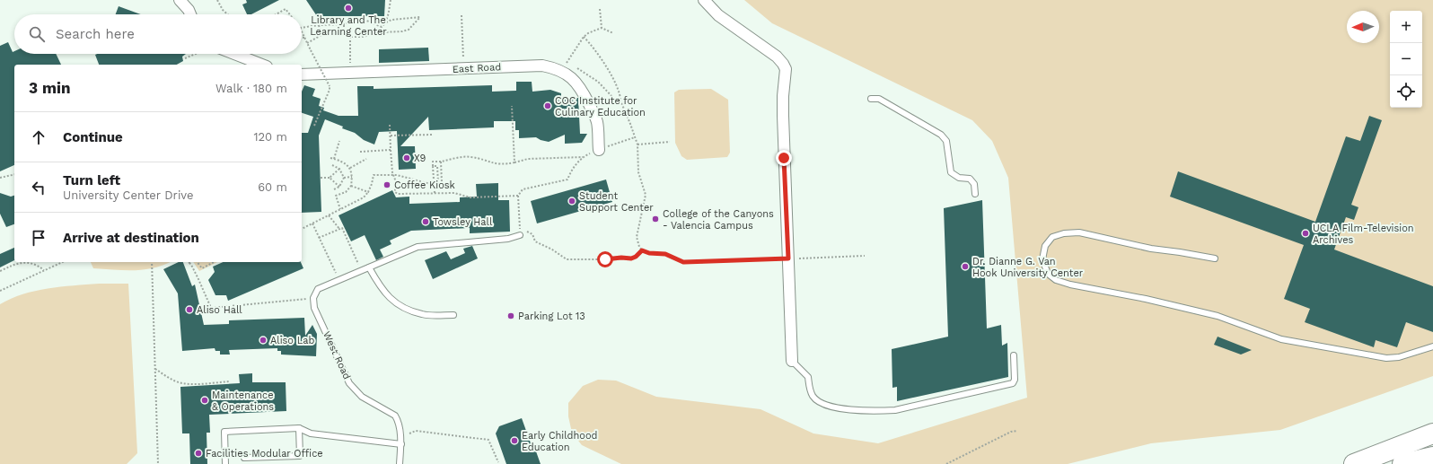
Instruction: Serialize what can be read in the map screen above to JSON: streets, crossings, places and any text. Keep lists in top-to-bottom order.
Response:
{
  "streets": {
    "street": ["East Road"],
    "lane": ["West Road"]
  },
  "places": [
    "Library and The Learning Center",
    "COC Institute for Culinary Education",
    "X9",
    "Coffee Kiosk",
    "Student Support Center",
    "College of the Canyons - Valencia Campus",
    "Towsley Hall",
    "UCLA Film-Television Archives",
    "Dr. Dianne G. Van Hook University Center",
    "Aliso Hall",
    "Parking Lot 13",
    "Aliso Lab",
    "Maintenance & Operations",
    "Early Childhood Education",
    "Facilities Modular Office"
  ],
  "north": "left",
  "page": {
    "map_buttons": ["+", "−"],
    "search": "Search here",
    "heading": ["3 min", "Walk · 180 m"],
    "list": [
      ["Continue", "120 m"],
      ["Turn left", "University Center Drive", "60 m"],
      "Arrive at destination"
    ]
  }
}
